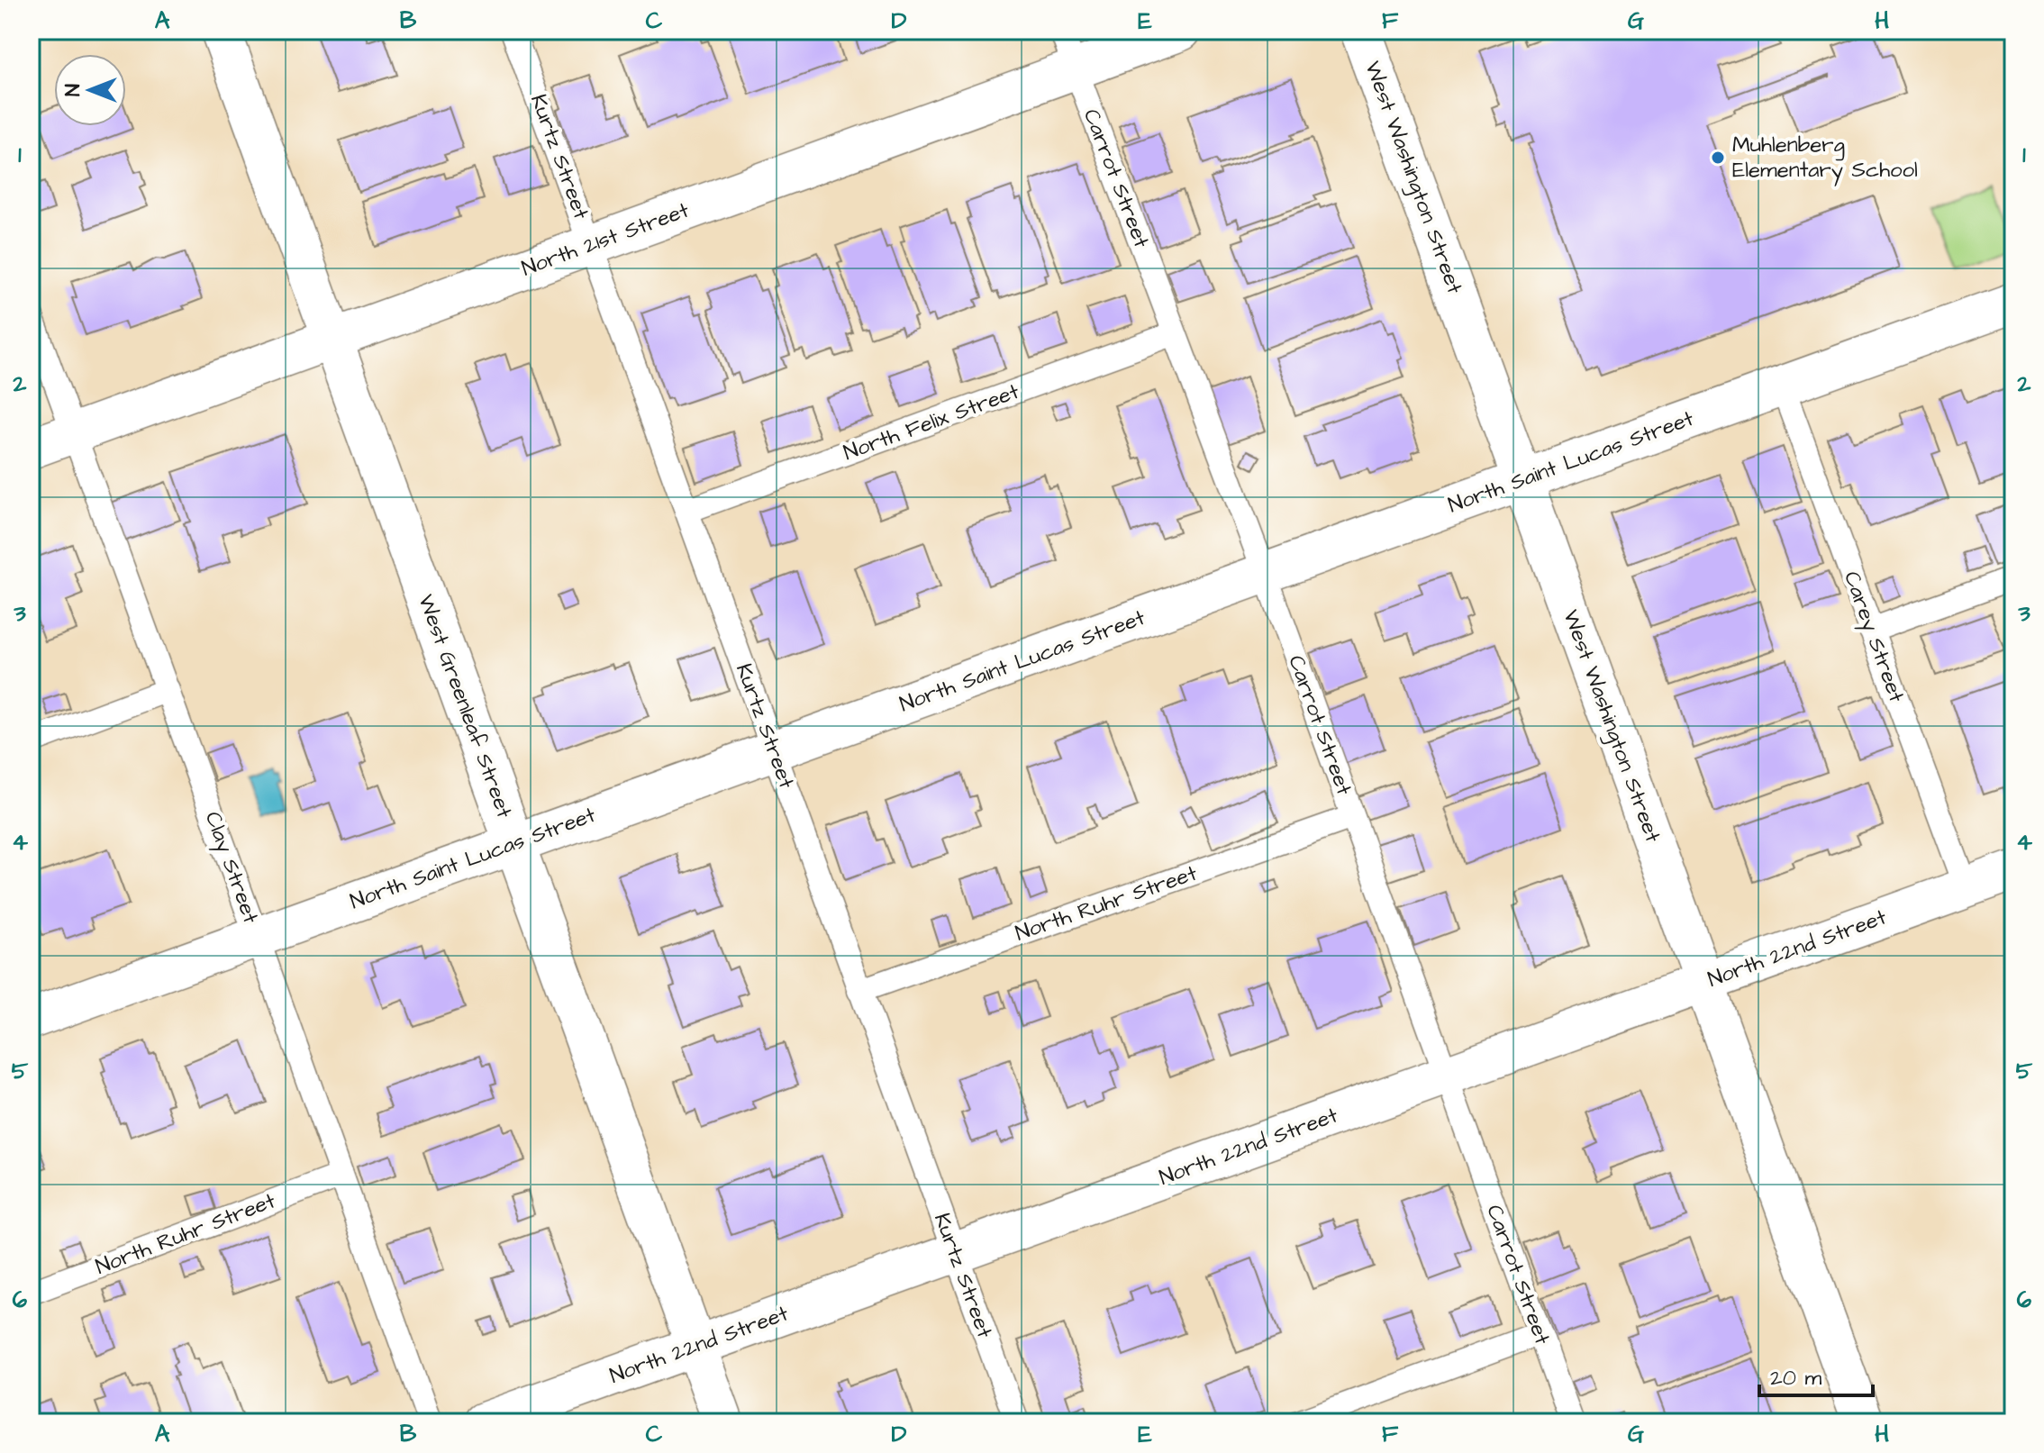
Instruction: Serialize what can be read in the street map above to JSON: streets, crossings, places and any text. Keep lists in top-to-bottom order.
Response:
{
  "streets": {
    "street": [
      "West Washington Street",
      "North 21st Street",
      "North Saint Lucas Street",
      "West Greenleaf Street",
      "North 22nd Street"
    ],
    "lane": [
      "Kurtz Street",
      "Carrot Street",
      "North Felix Street",
      "Carey Street",
      "Clay Street",
      "North Ruhr Street"
    ]
  },
  "crossings": [
    ["Kurtz Street", "North 21st Street"],
    ["Kurtz Street", "North Felix Street"],
    ["Kurtz Street", "North Saint Lucas Street"],
    ["Kurtz Street", "North Ruhr Street"],
    ["Kurtz Street", "North 22nd Street"],
    ["West Washington Street", "North Saint Lucas Street"],
    ["West Washington Street", "North 22nd Street"],
    ["Carrot Street", "North 21st Street"],
    ["Carrot Street", "North Felix Street"],
    ["Carrot Street", "North Saint Lucas Street"],
    ["Carrot Street", "North Ruhr Street"],
    ["Carrot Street", "North 22nd Street"],
    ["North 21st Street", "West Greenleaf Street"],
    ["North 21st Street", "Clay Street"],
    ["North Saint Lucas Street", "Carey Street"],
    ["North Saint Lucas Street", "West Greenleaf Street"],
    ["North Saint Lucas Street", "Clay Street"],
    ["Carey Street", "North 22nd Street"],
    ["West Greenleaf Street", "North 22nd Street"],
    ["Clay Street", "North Ruhr Street"]
  ],
  "places": ["Muhlenberg Elementary School"],
  "scale_bar": "20 m",
  "north": "left",
  "grid": {
    "columns": [
      "A",
      "B",
      "C",
      "D",
      "E",
      "F",
      "G",
      "H"
    ],
    "rows": [
      "1",
      "2",
      "3",
      "4",
      "5",
      "6"
    ]
  }
}
